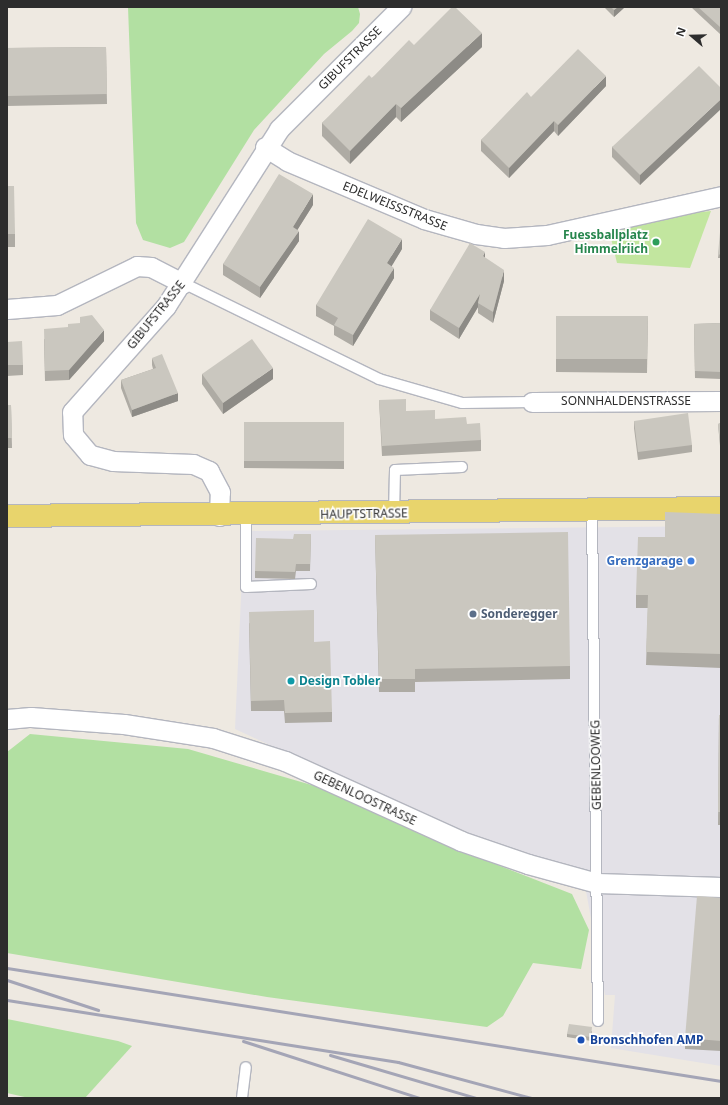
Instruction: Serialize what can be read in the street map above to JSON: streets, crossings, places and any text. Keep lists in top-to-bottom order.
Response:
{
  "streets": {
    "main road": ["HAUPTSTRASSE"],
    "street": [
      "GIBUFSTRASSE",
      "EDELWEISSSTRASSE",
      "SONNHALDENSTRASSE",
      "GEBENLOOSTRASSE"
    ],
    "lane": ["GEBENLOOWEG"]
  },
  "crossings": [
    ["GIBUFSTRASSE", "EDELWEISSSTRASSE"],
    ["GIBUFSTRASSE", "HAUPTSTRASSE"],
    ["HAUPTSTRASSE", "GEBENLOOWEG"],
    ["GEBENLOOWEG", "GEBENLOOSTRASSE"]
  ],
  "places": [
    "Fuessballplatz Himmelriich",
    "Grenzgarage",
    "Sonderegger",
    "Design Tobler",
    "Bronschhofen AMP"
  ],
  "north": "left"
}
